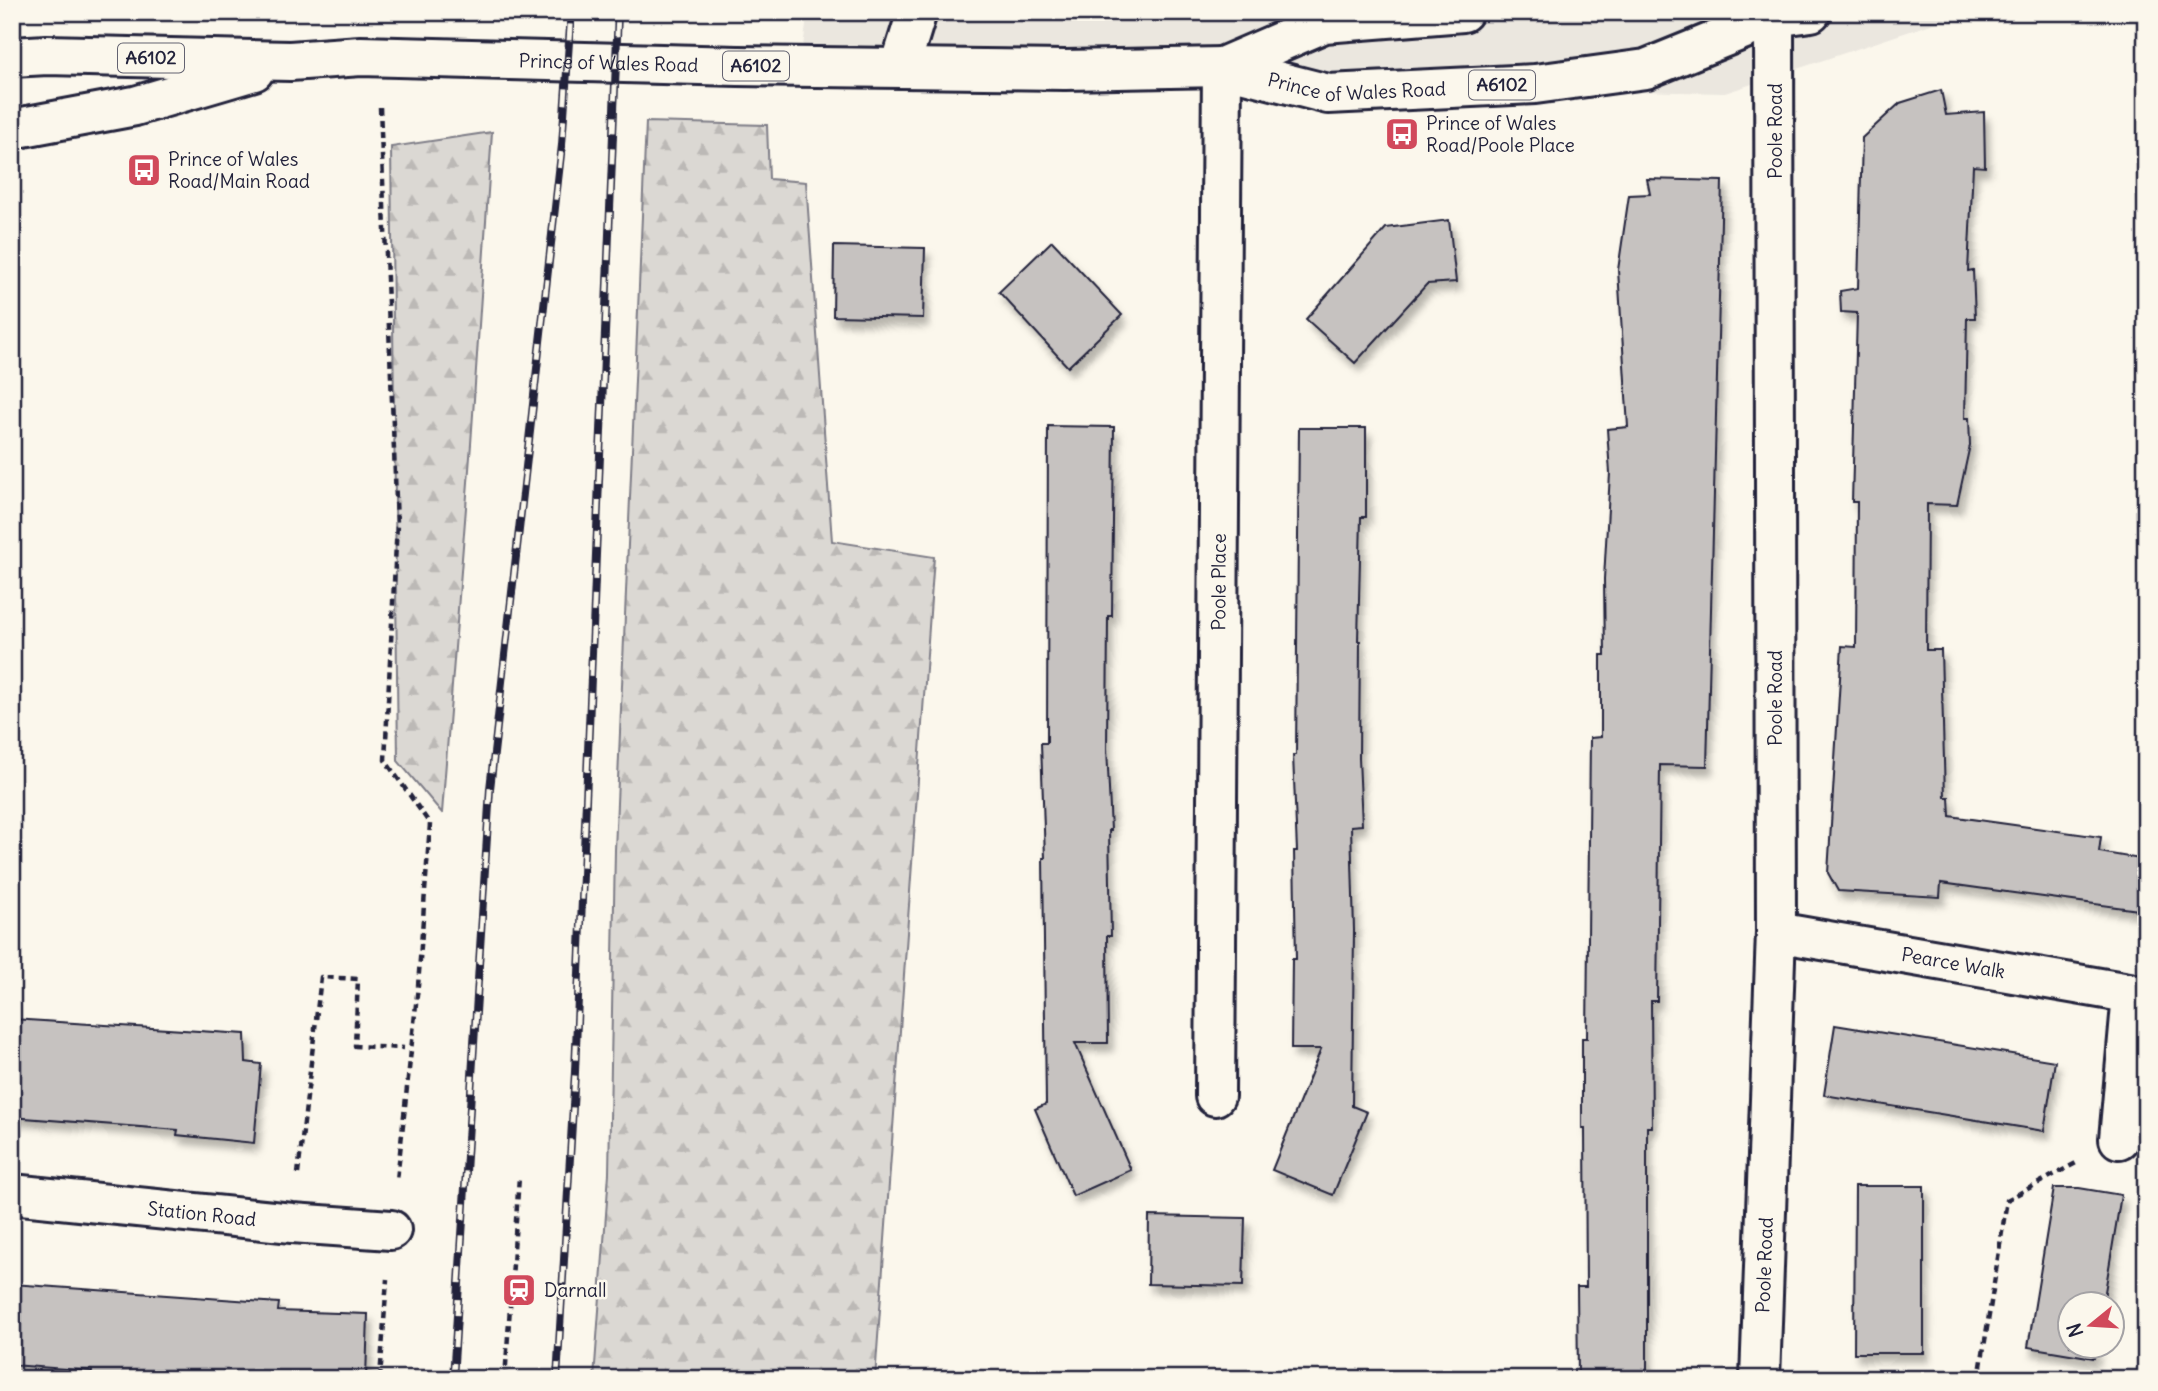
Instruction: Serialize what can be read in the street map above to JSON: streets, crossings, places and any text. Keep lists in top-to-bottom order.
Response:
{
  "streets": {
    "main road": [
      "A6102",
      "Prince of Wales Road",
      "Poole Road",
      "Poole Place",
      "Pearce Walk",
      "Station Road"
    ]
  },
  "crossings": [
    ["Prince of Wales Road", "Poole Road"],
    ["Prince of Wales Road", "Poole Place"],
    ["Poole Road", "Pearce Walk"]
  ],
  "places": {
    "bus stop": ["Prince of Wales Road/Poole Place", "Prince of Wales Road/Main Road"],
    "station": ["Darnall"]
  },
  "north": "left"
}
